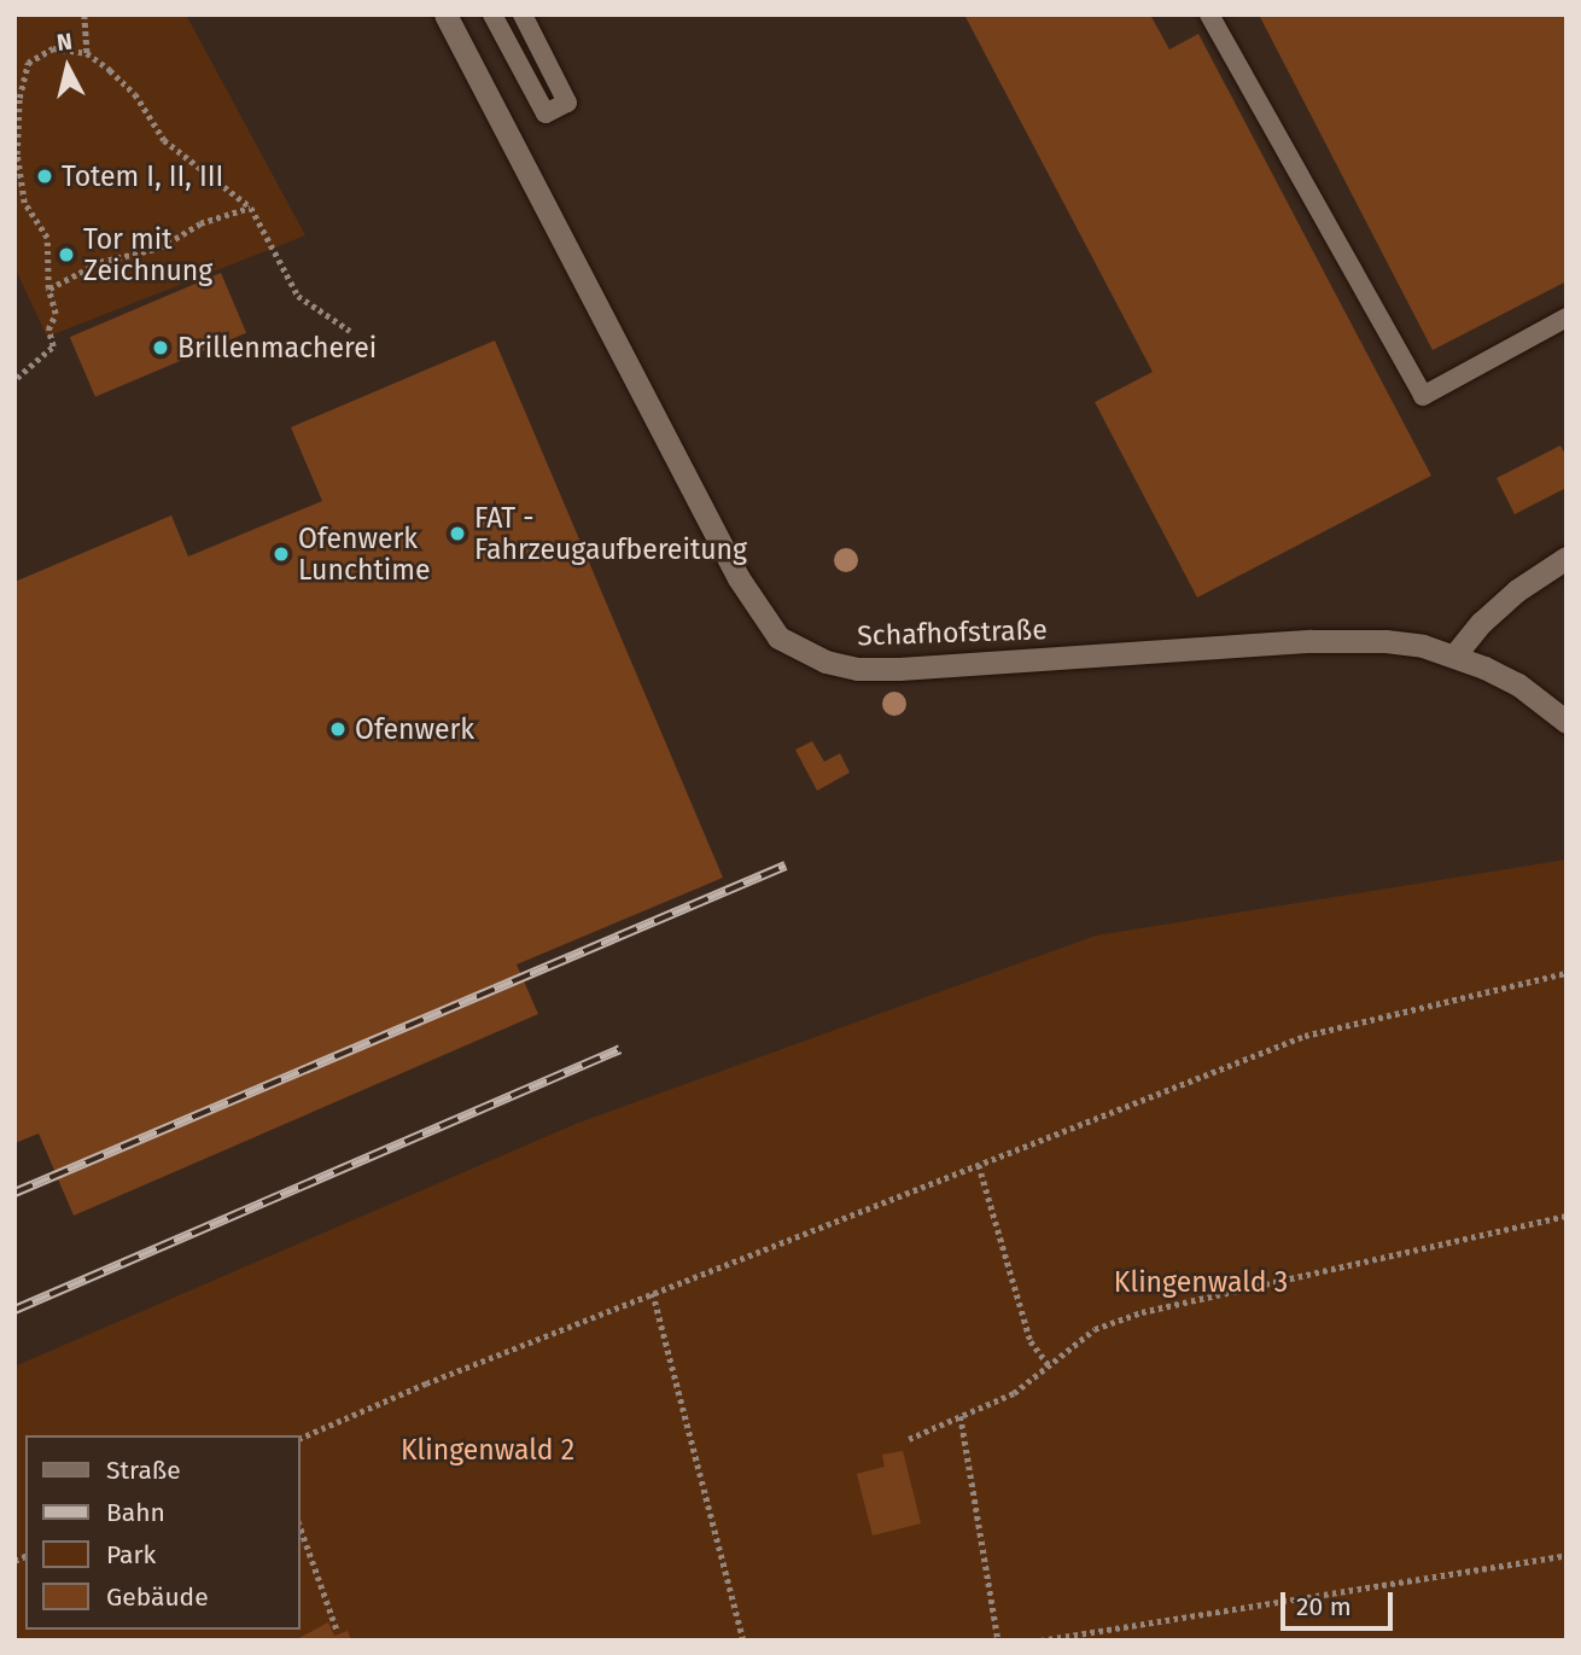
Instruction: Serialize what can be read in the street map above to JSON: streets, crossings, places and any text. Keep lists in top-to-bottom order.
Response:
{
  "streets": {
    "street": ["Schafhofstraße"]
  },
  "parks": ["Klingenwald 3", "Klingenwald 2"],
  "places": [
    "Totem I, II, III",
    "Tor mit Zeichnung",
    "Brillenmacherei",
    "FAT - Fahrzeugaufbereitung",
    "Ofenwerk Lunchtime",
    "Ofenwerk"
  ],
  "legend": [
    "Straße",
    "Bahn",
    "Park",
    "Gebäude"
  ],
  "scale_bar": "20 m",
  "north": "top"
}
